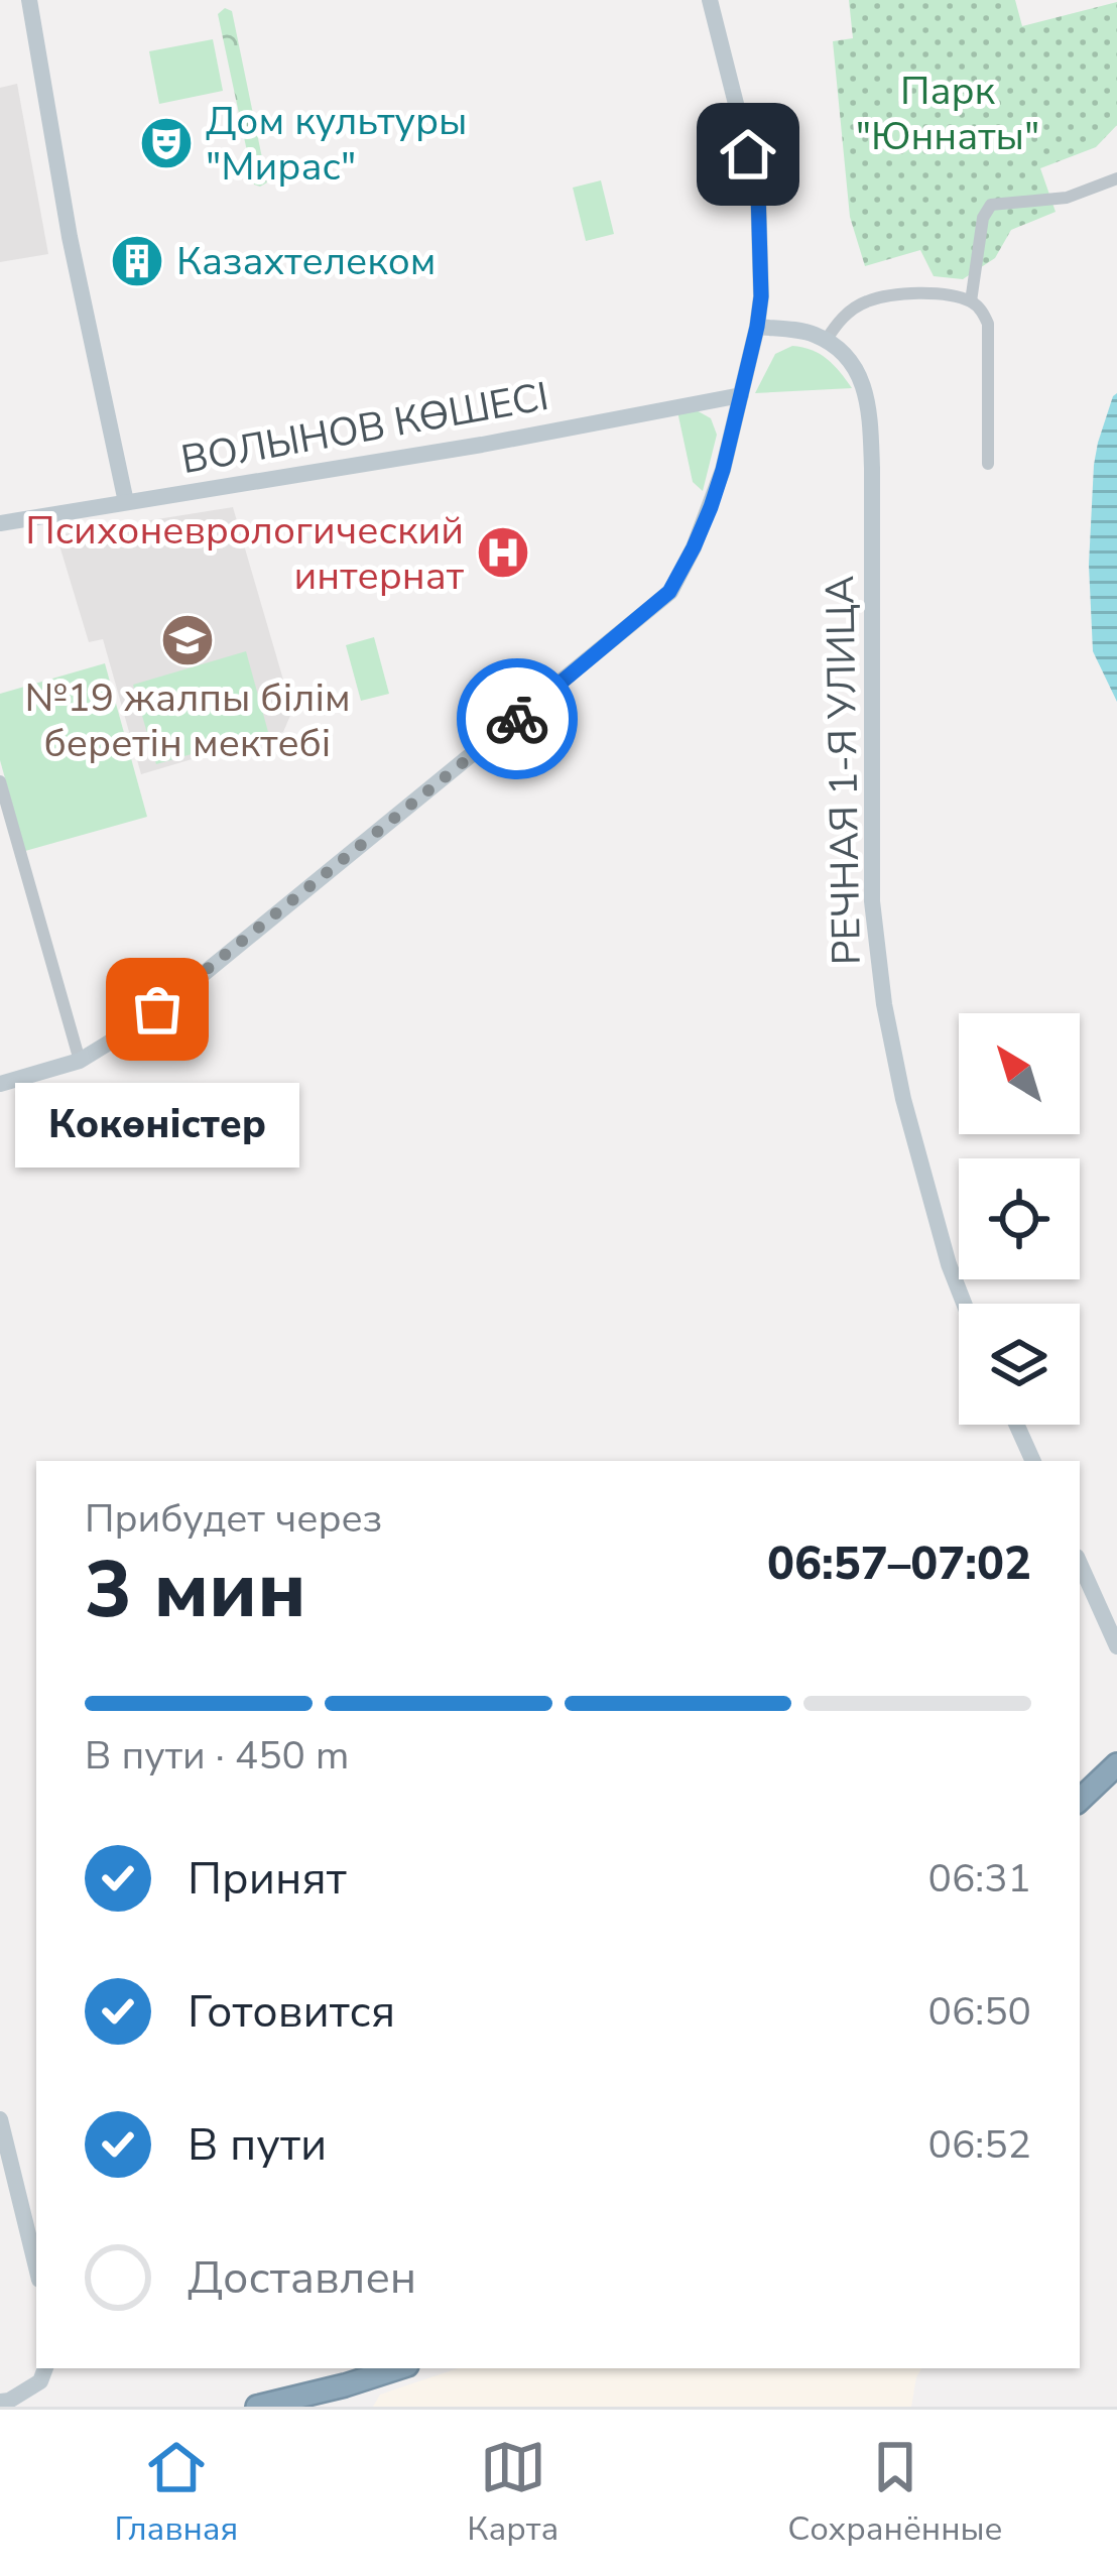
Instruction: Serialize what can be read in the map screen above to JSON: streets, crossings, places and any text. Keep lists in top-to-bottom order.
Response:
{
  "streets": {
    "street": ["ВОЛЫНОВ КӨШЕСІ", "РЕЧНАЯ 1-Я УЛИЦА"]
  },
  "parks": ["Парк \"Юннаты\""],
  "places": {
    "theatre": ["Дом культуры \"Мирас\""],
    "building": ["Казахтелеком"],
    "hospital": ["Психоневрологический интернат"],
    "school or university": ["№19 жалпы білім беретін мектебі"],
    "other": ["Кокөністер"]
  },
  "north": "top left",
  "page": {
    "bubble": "Кокөністер",
    "heading": ["3 мин", "Прибудет через", "06:57–07:02"],
    "bar": "В пути · 450 m",
    "list": [
      ["Принят", "06:31"],
      ["Готовится", "06:50"],
      ["В пути", "06:52"],
      "Доставлен"
    ],
    "tabs": ["Главная", "Карта", "Сохранённые"]
  }
}
